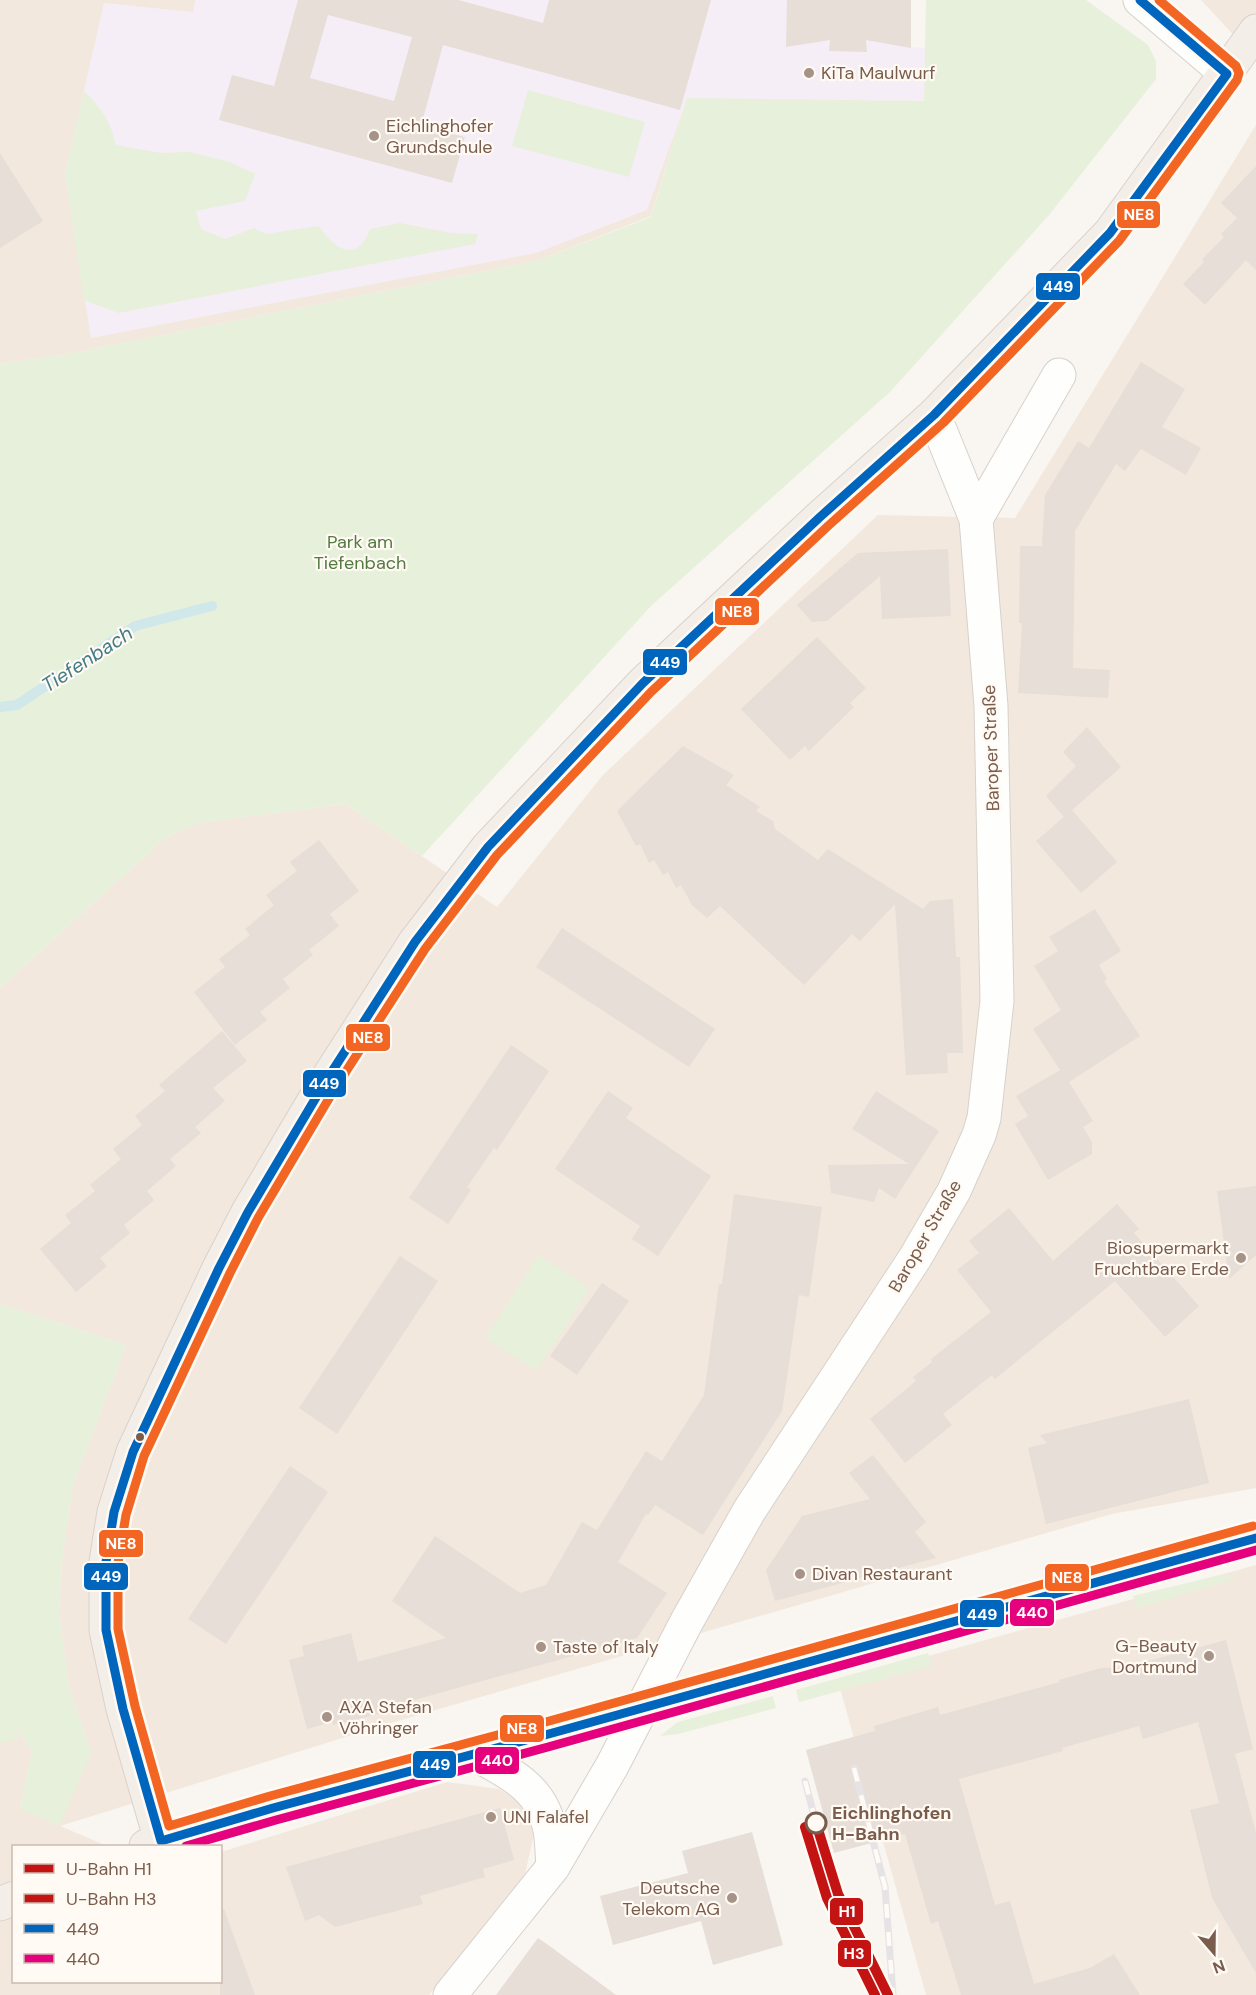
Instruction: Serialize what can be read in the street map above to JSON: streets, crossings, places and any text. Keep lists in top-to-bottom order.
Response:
{
  "streets": {
    "street": ["Baroper Straße"]
  },
  "water": ["Tiefenbach"],
  "parks": ["Park am Tiefenbach"],
  "places": [
    "KiTa Maulwurf",
    "Eichlinghofer Grundschule",
    "Biosupermarkt Fruchtbare Erde",
    "Divan Restaurant",
    "Taste of Italy",
    "G-Beauty Dortmund",
    "AXA Stefan Vöhringer",
    "UNI Falafel",
    "Eichlinghofen H-Bahn",
    "Deutsche Telekom AG"
  ],
  "lines": [
    "transit line 449",
    "transit line NE8",
    "transit line 440",
    "metro line H1",
    "metro line H3"
  ],
  "legend": [
    "U-Bahn H1",
    "U-Bahn H3",
    "449",
    "440"
  ],
  "north": "bottom"
}
